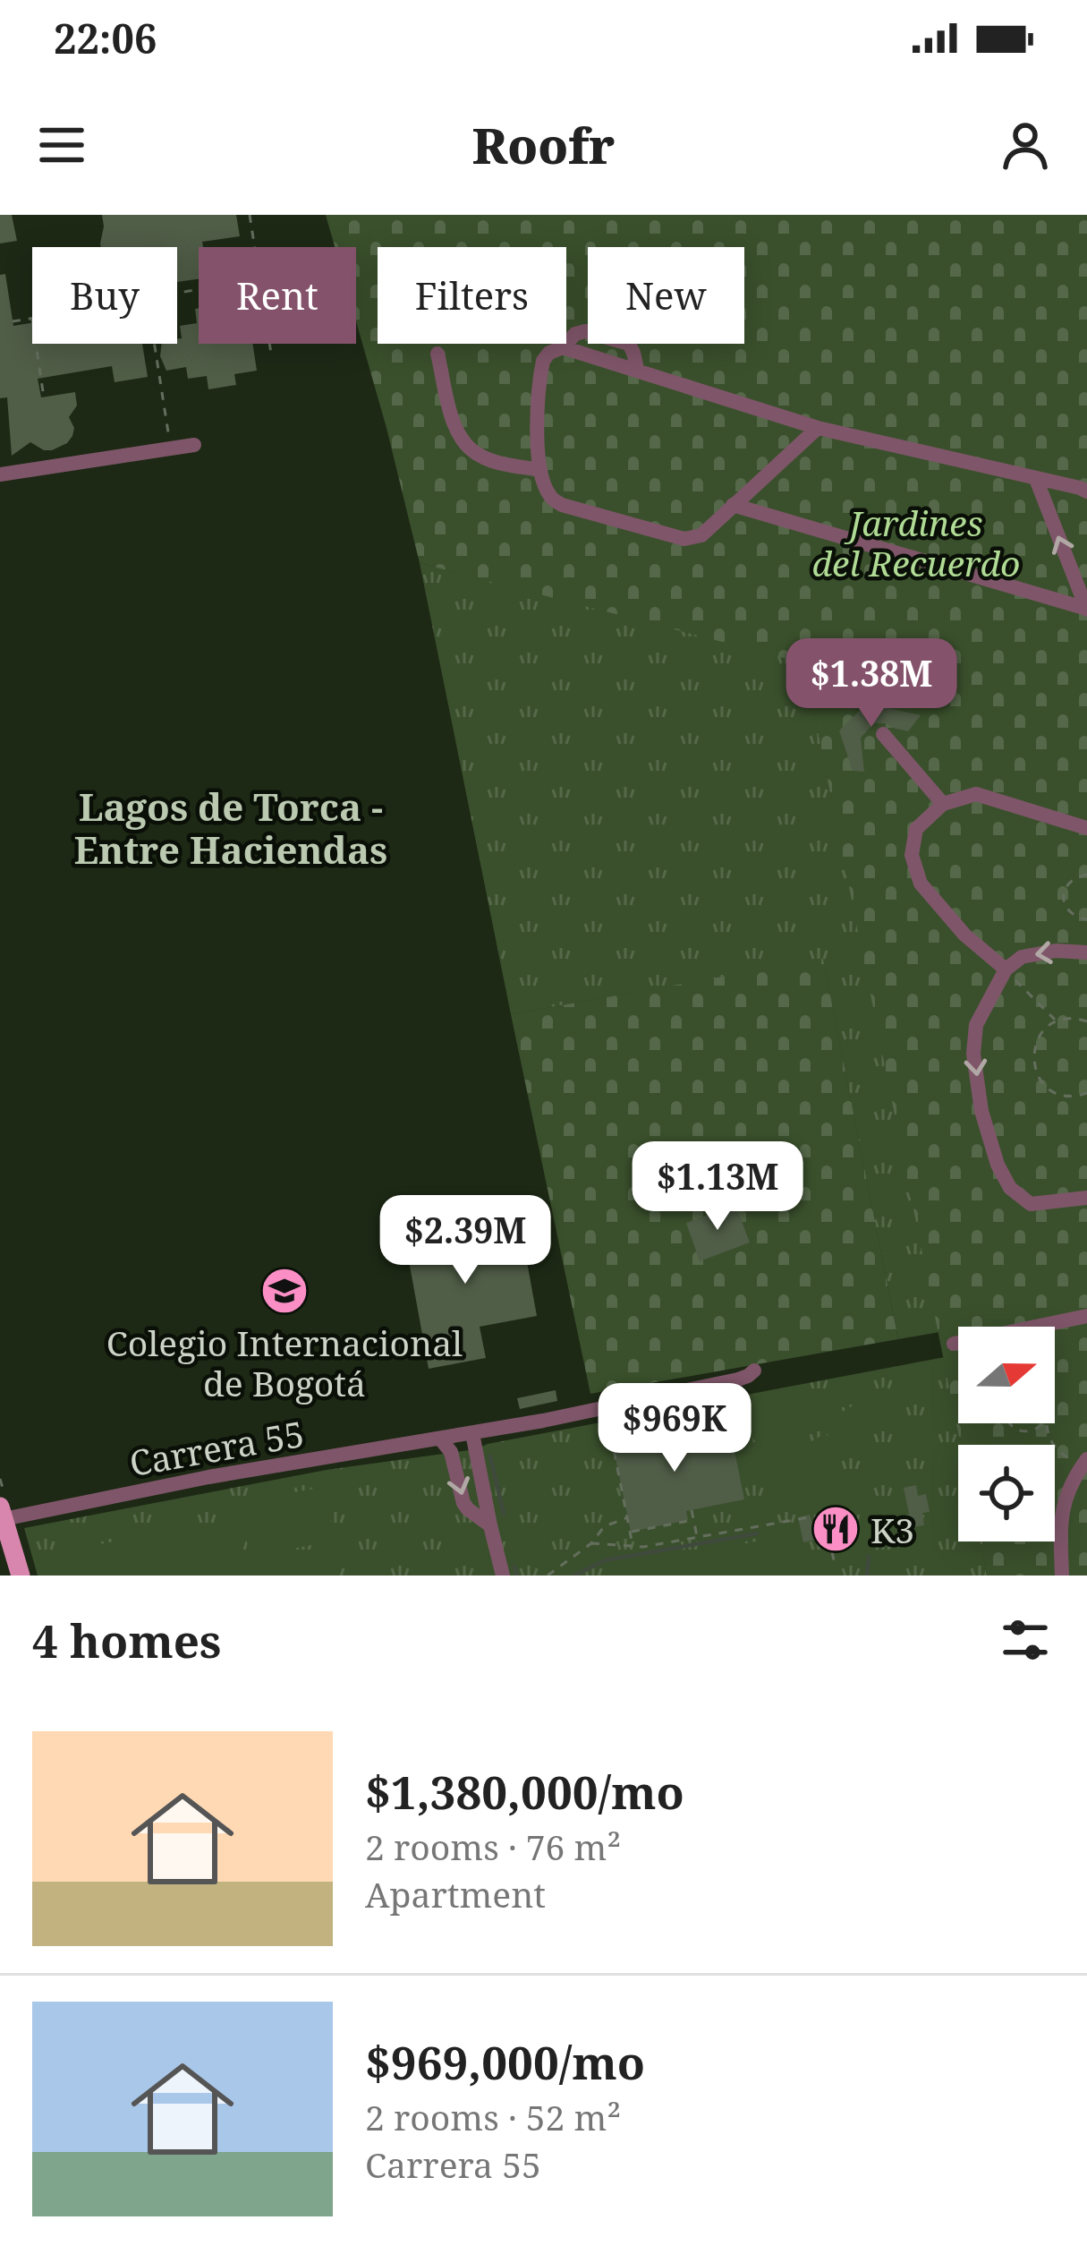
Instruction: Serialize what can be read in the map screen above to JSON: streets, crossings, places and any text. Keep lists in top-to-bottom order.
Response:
{
  "streets": {
    "street": ["Carrera 55"]
  },
  "districts": ["Lagos de Torca - Entre Haciendas"],
  "parks": ["Jardines del Recuerdo"],
  "places": {
    "school or university": ["Colegio Internacional de Bogotá"],
    "restaurant": ["K3"]
  },
  "north": "right",
  "page": {
    "status": "22:06",
    "header": "Roofr",
    "chip": [
      "Buy",
      "Rent",
      "Filters",
      "New"
    ],
    "price": [
      "$1.38M",
      "$1.13M",
      "$2.39M",
      "$969K"
    ],
    "heading": "4 homes",
    "list": [
      {
        "name": "$1,380,000/mo",
        "note": "2 rooms · 76 m² · Apartment"
      },
      {
        "name": "$969,000/mo",
        "note": "2 rooms · 52 m² · Carrera 55"
      }
    ]
  }
}
